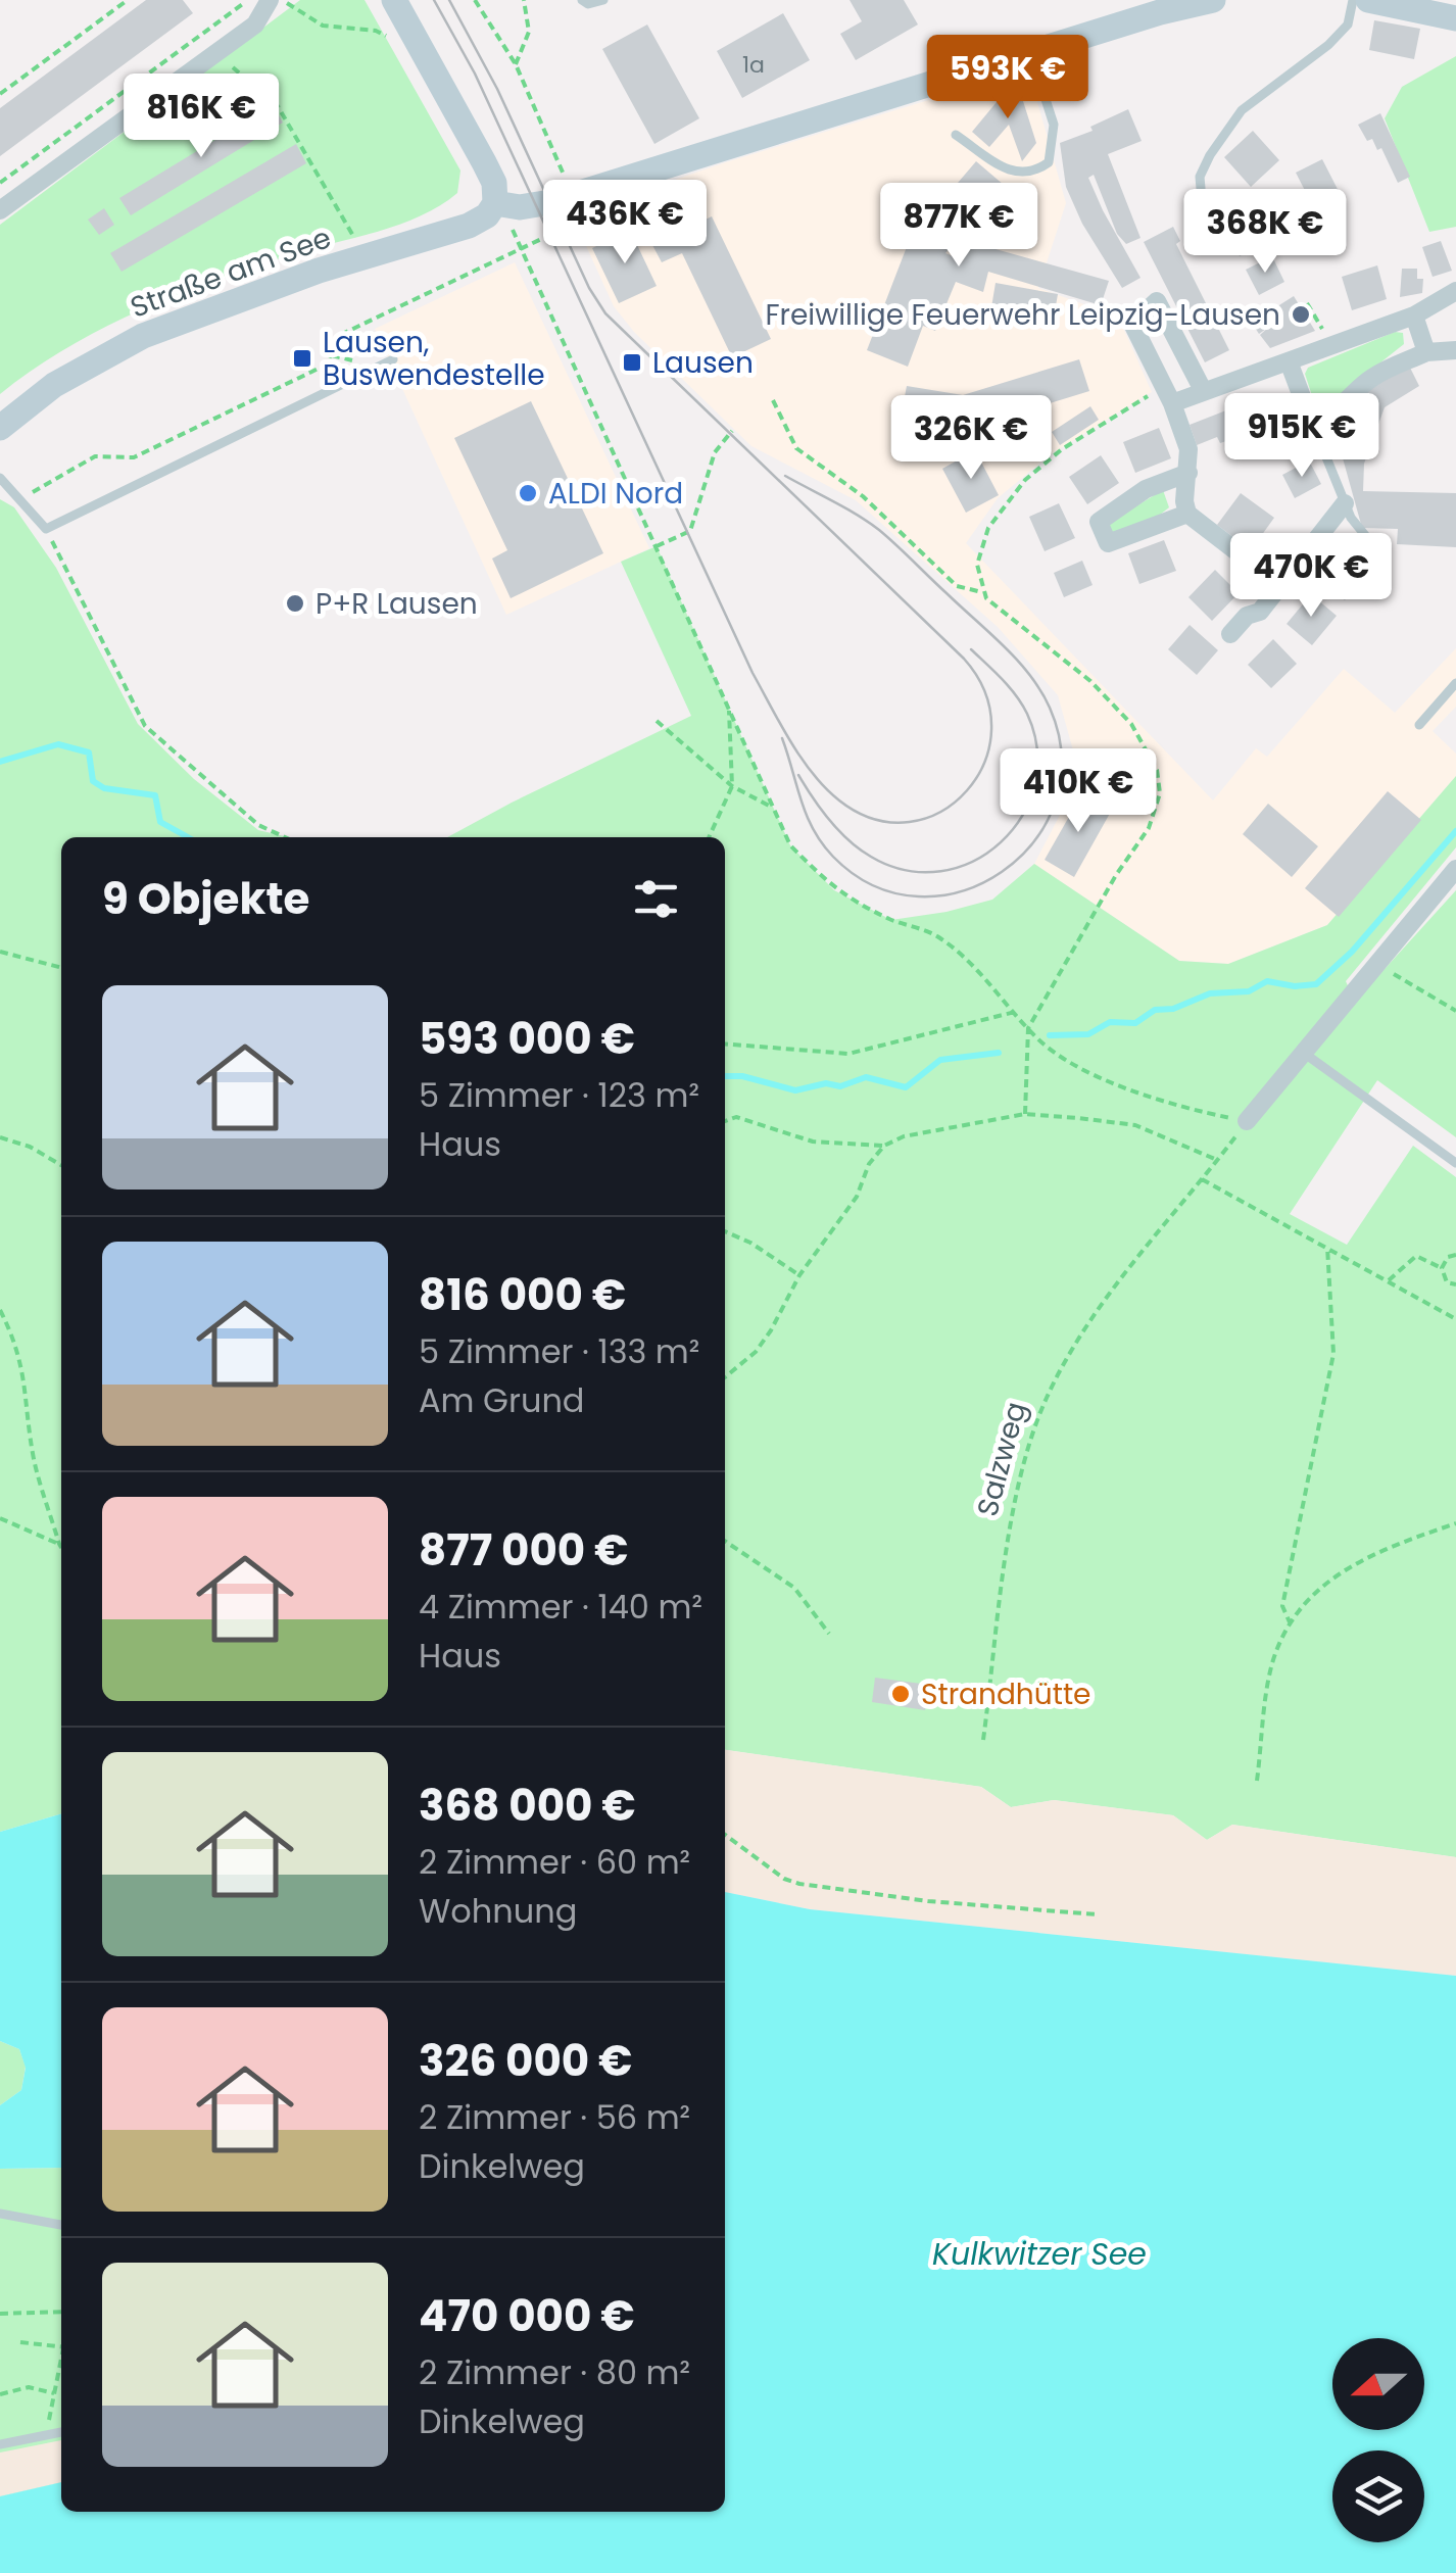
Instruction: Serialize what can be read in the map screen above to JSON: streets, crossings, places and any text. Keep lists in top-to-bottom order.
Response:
{
  "streets": {
    "main road": ["Straße am See"],
    "path": ["Salzweg"]
  },
  "water": ["Kulkwitzer See"],
  "places": {
    "other": [
      "Freiwillige Feuerwehr Leipzig-Lausen",
      "ALDI Nord",
      "P+R Lausen",
      "Strandhütte"
    ],
    "transit": ["Lausen, Buswendestelle", "Lausen"]
  },
  "house_numbers": ["1a"],
  "north": "left",
  "page": {
    "price": [
      "593K €",
      "816K €",
      "436K €",
      "877K €",
      "368K €",
      "915K €",
      "326K €",
      "470K €",
      "410K €"
    ],
    "heading": "9 Objekte",
    "list": [
      {
        "name": "593 000 €",
        "note": "5 Zimmer · 123 m² · Haus"
      },
      {
        "name": "816 000 €",
        "note": "5 Zimmer · 133 m² · Am Grund"
      },
      {
        "name": "877 000 €",
        "note": "4 Zimmer · 140 m² · Haus"
      },
      {
        "name": "368 000 €",
        "note": "2 Zimmer · 60 m² · Wohnung"
      },
      {
        "name": "326 000 €",
        "note": "2 Zimmer · 56 m² · Dinkelweg"
      },
      {
        "name": "470 000 €",
        "note": "2 Zimmer · 80 m² · Dinkelweg"
      }
    ]
  }
}
